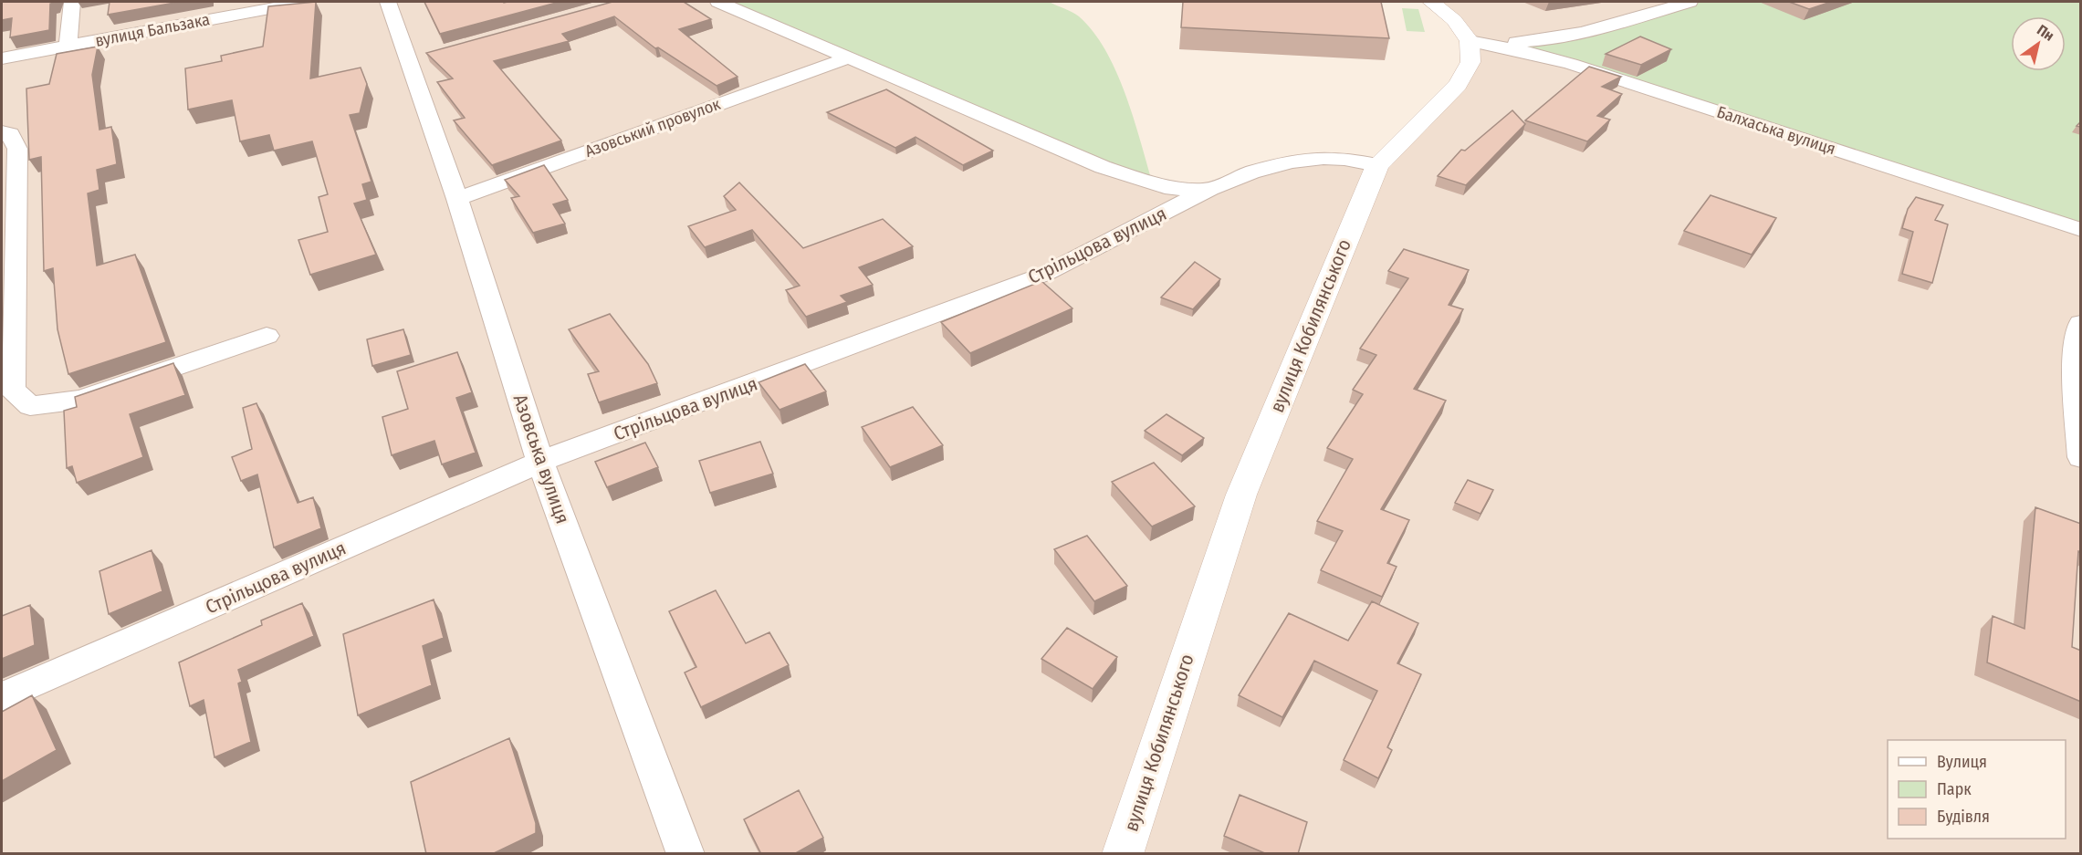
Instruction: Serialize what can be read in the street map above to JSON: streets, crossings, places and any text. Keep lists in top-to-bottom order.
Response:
{
  "streets": {
    "main road": ["вулиця Кобилянського"],
    "street": [
      "вулиця Бальзака",
      "Азовський провулок",
      "Балхаська вулиця",
      "Стрільцова вулиця",
      "Азовська вулиця"
    ]
  },
  "crossings": [
    ["Азовський провулок", "Азовська вулиця"],
    ["Балхаська вулиця", "вулиця Кобилянського"],
    ["Стрільцова вулиця", "вулиця Кобилянського"],
    ["Стрільцова вулиця", "Азовська вулиця"]
  ],
  "legend": ["Вулиця", "Парк", "Будівля"],
  "north": "top right"
}
